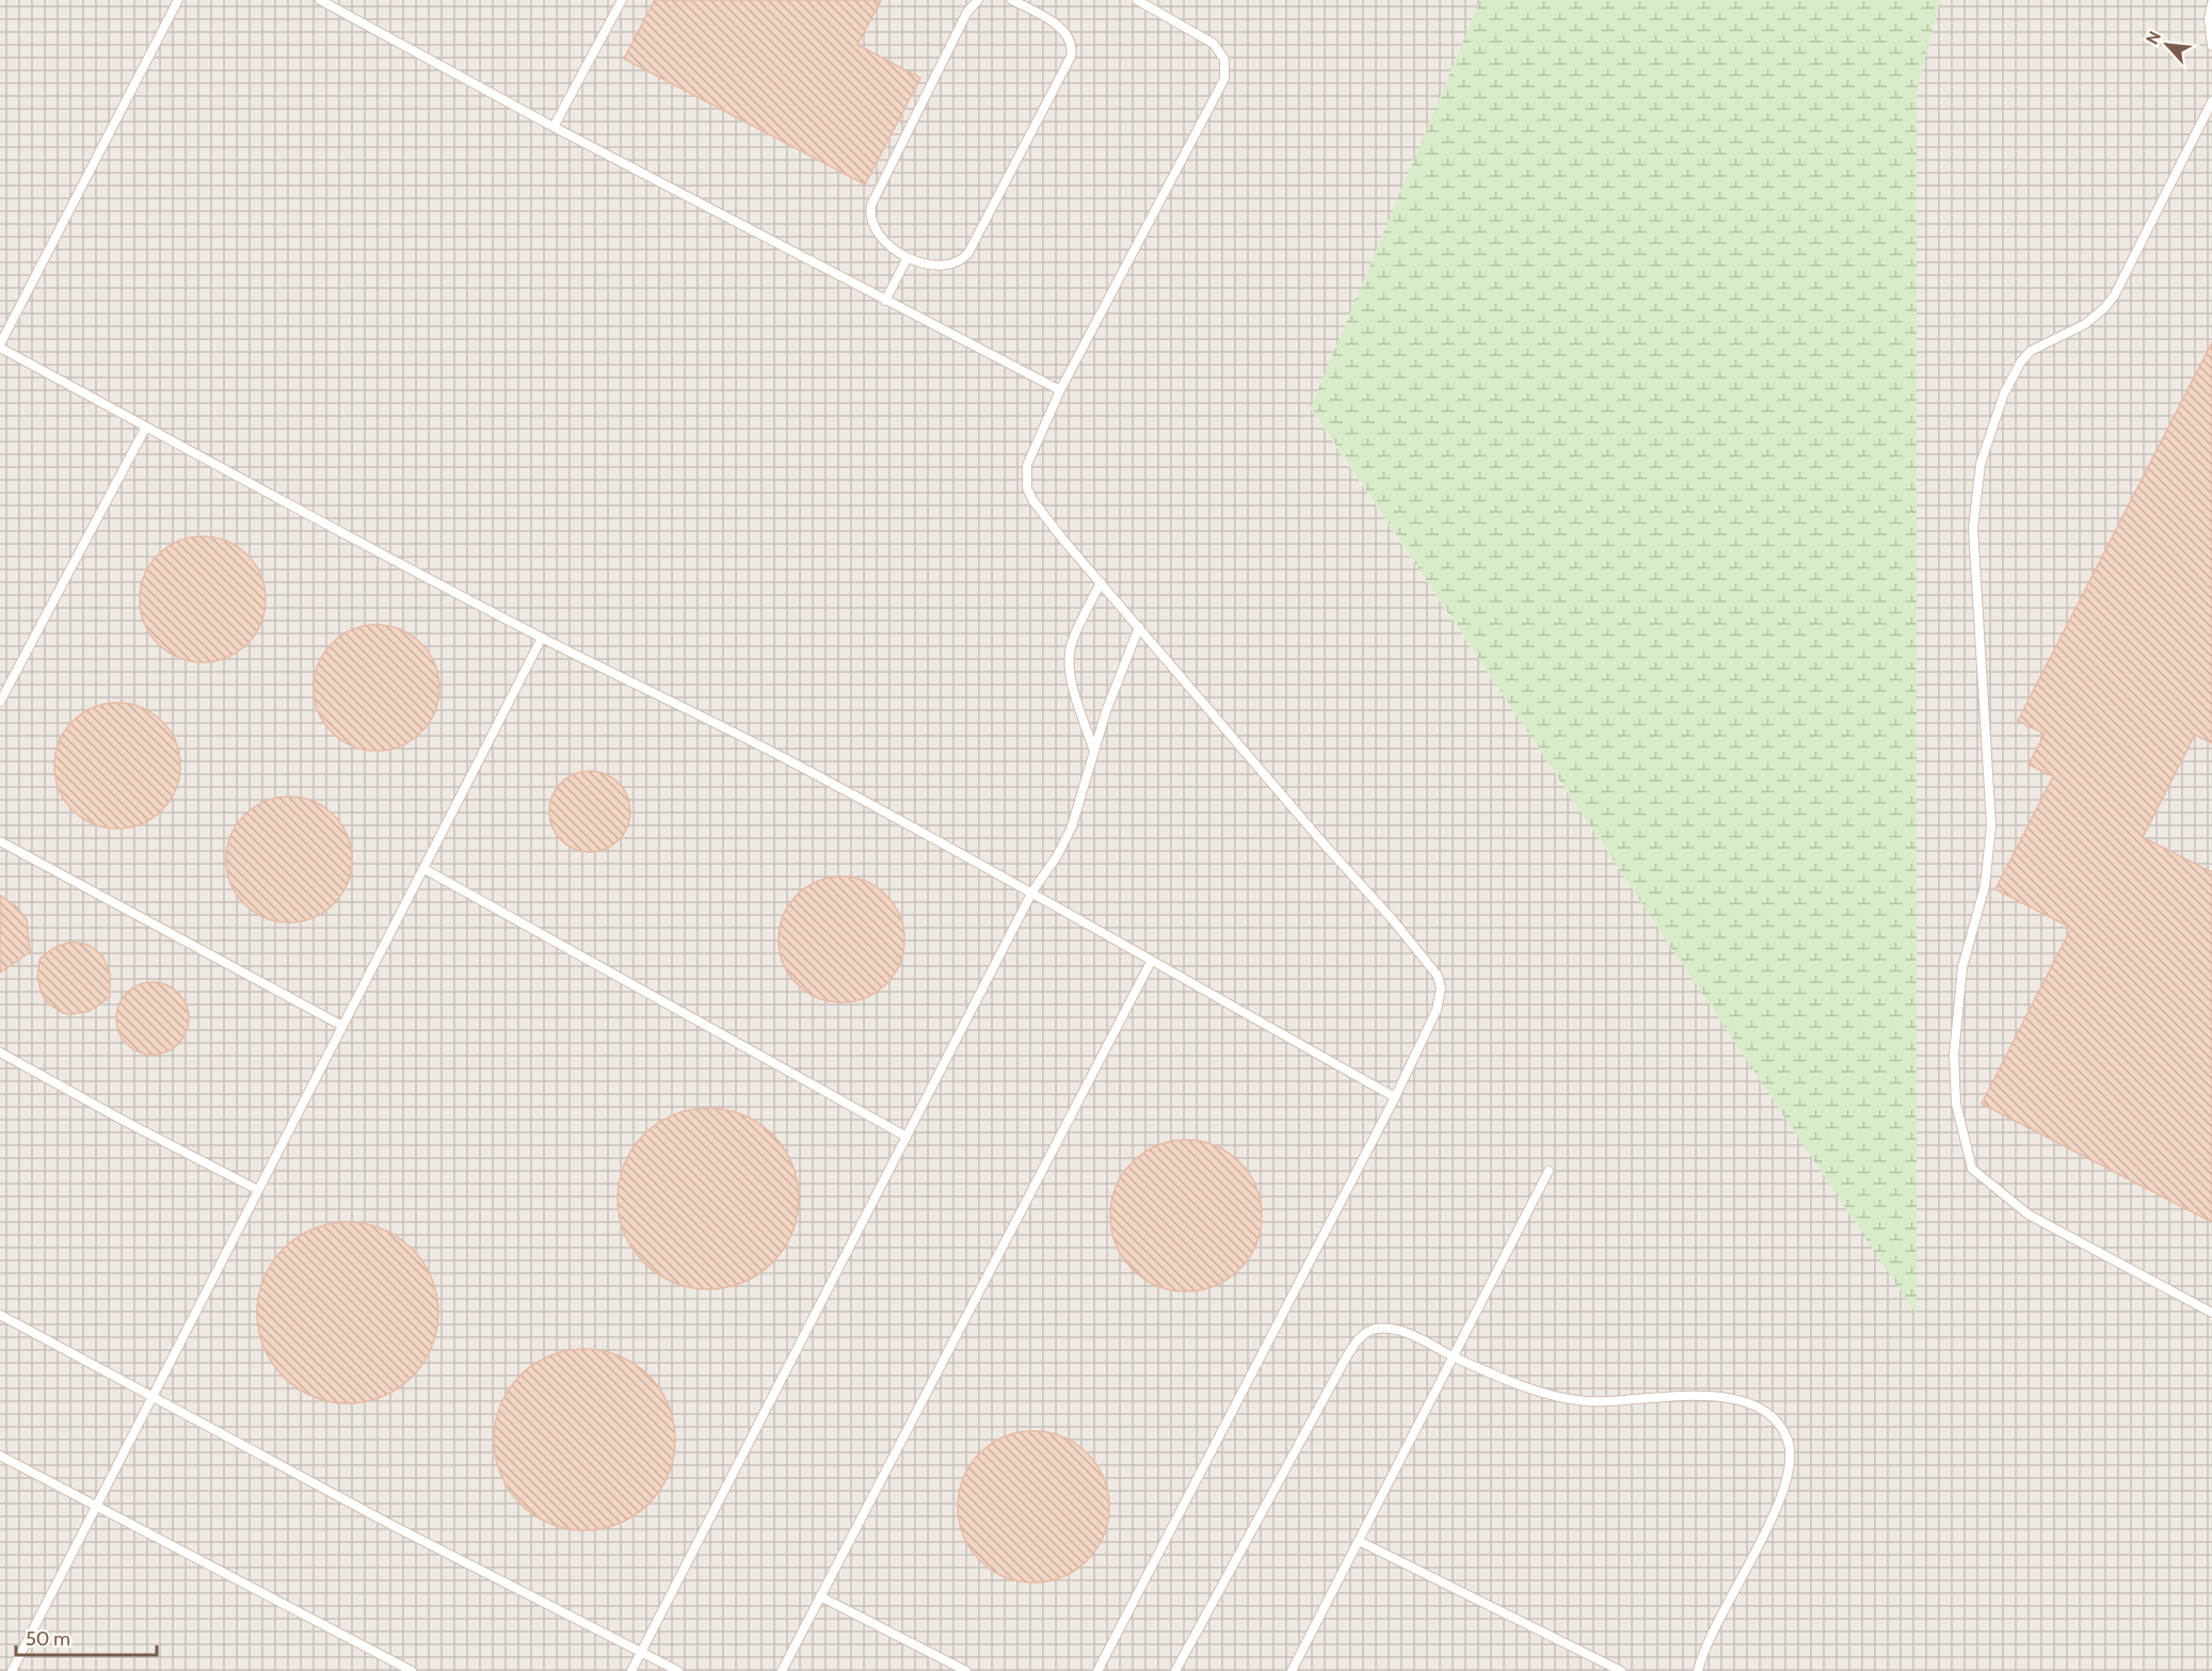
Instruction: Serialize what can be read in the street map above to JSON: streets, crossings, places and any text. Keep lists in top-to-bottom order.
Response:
{
  "scale_bar": "50 m",
  "north": "top left"
}
